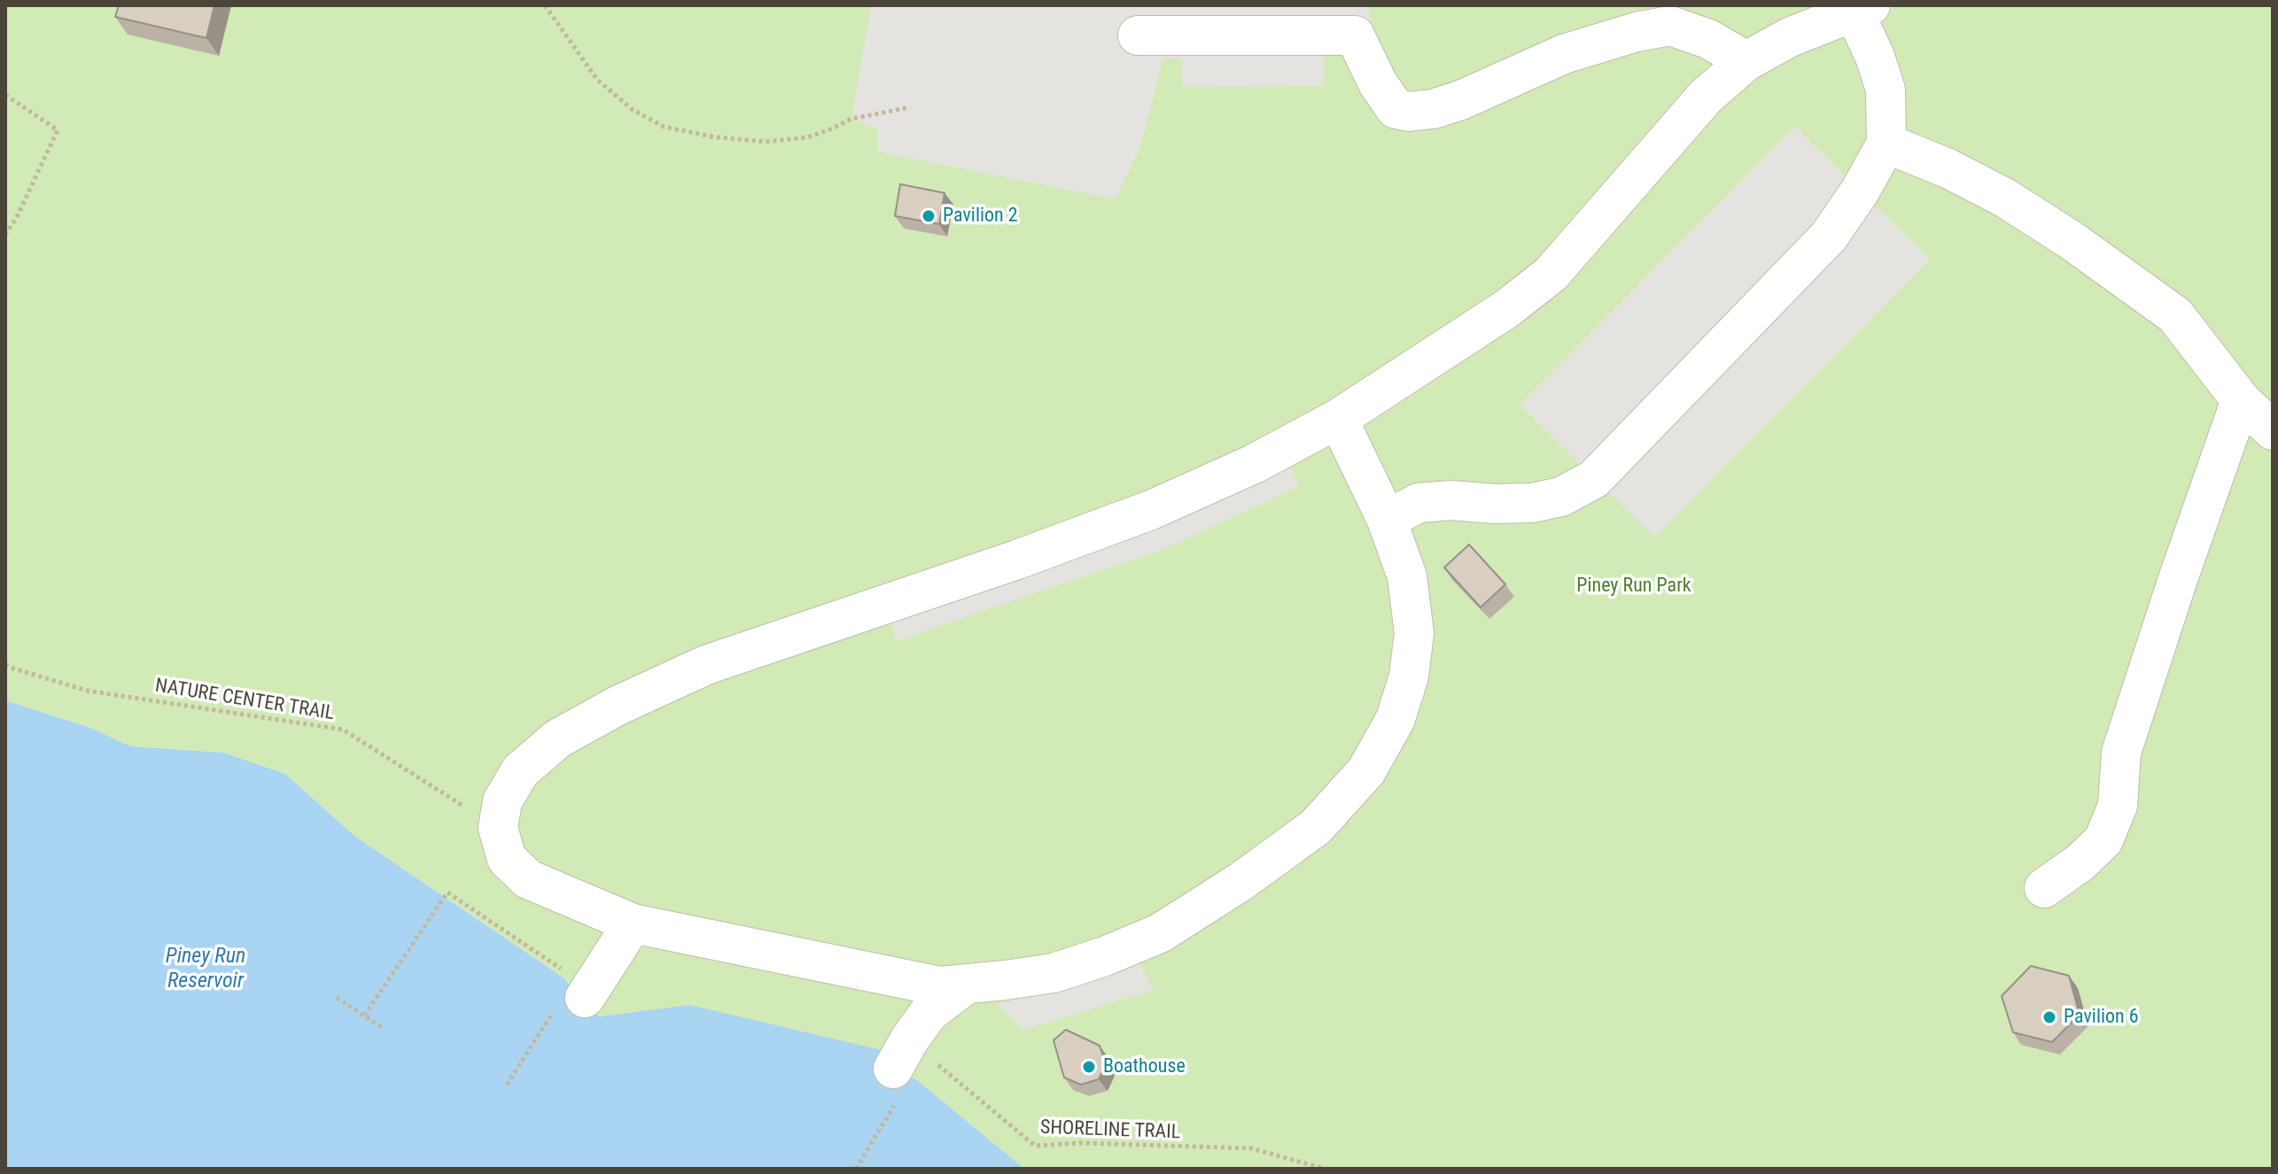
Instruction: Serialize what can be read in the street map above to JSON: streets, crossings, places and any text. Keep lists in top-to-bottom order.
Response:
{
  "streets": {
    "path": ["NATURE CENTER TRAIL", "SHORELINE TRAIL"]
  },
  "water": ["Piney Run Reservoir"],
  "parks": ["Piney Run Park"],
  "places": ["Pavilion 2", "Pavilion 6", "Boathouse"]
}
